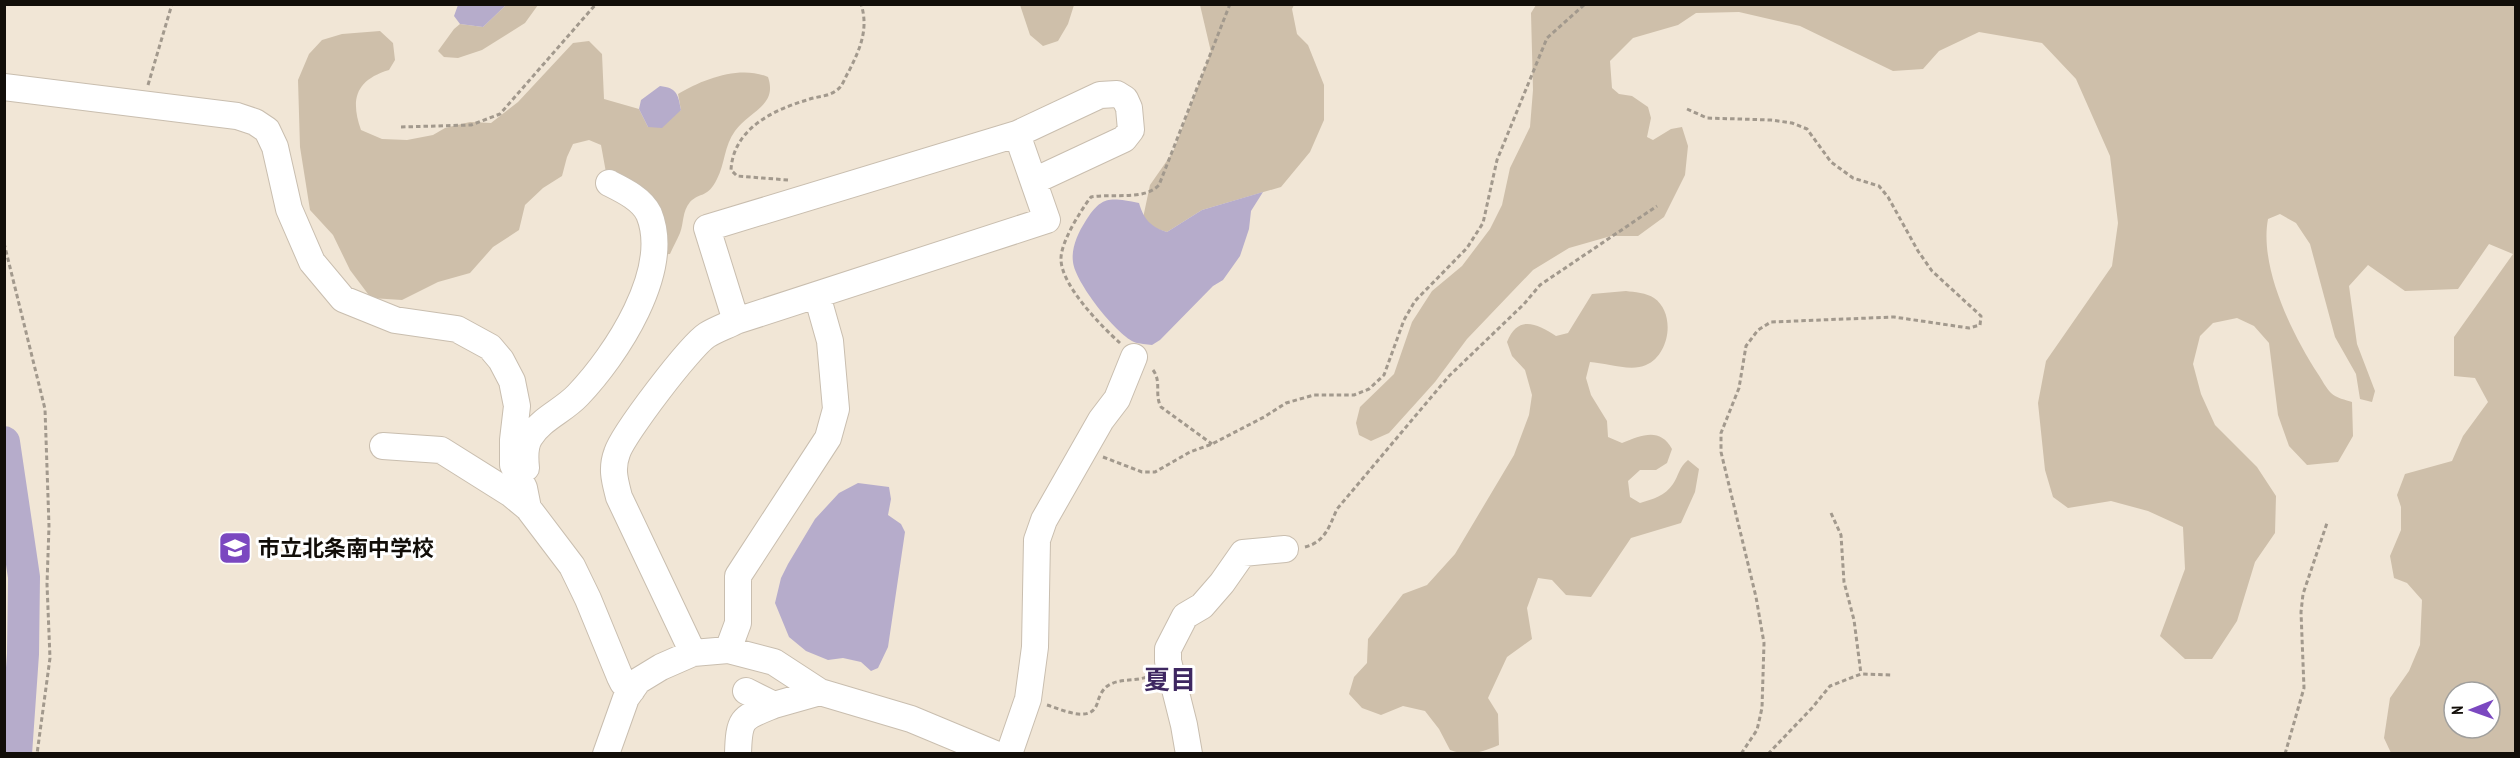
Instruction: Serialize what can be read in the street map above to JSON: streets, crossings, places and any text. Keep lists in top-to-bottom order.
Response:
{
  "districts": ["夏目"],
  "places": {
    "school or university": ["市立北条南中学校"]
  },
  "north": "left"
}
